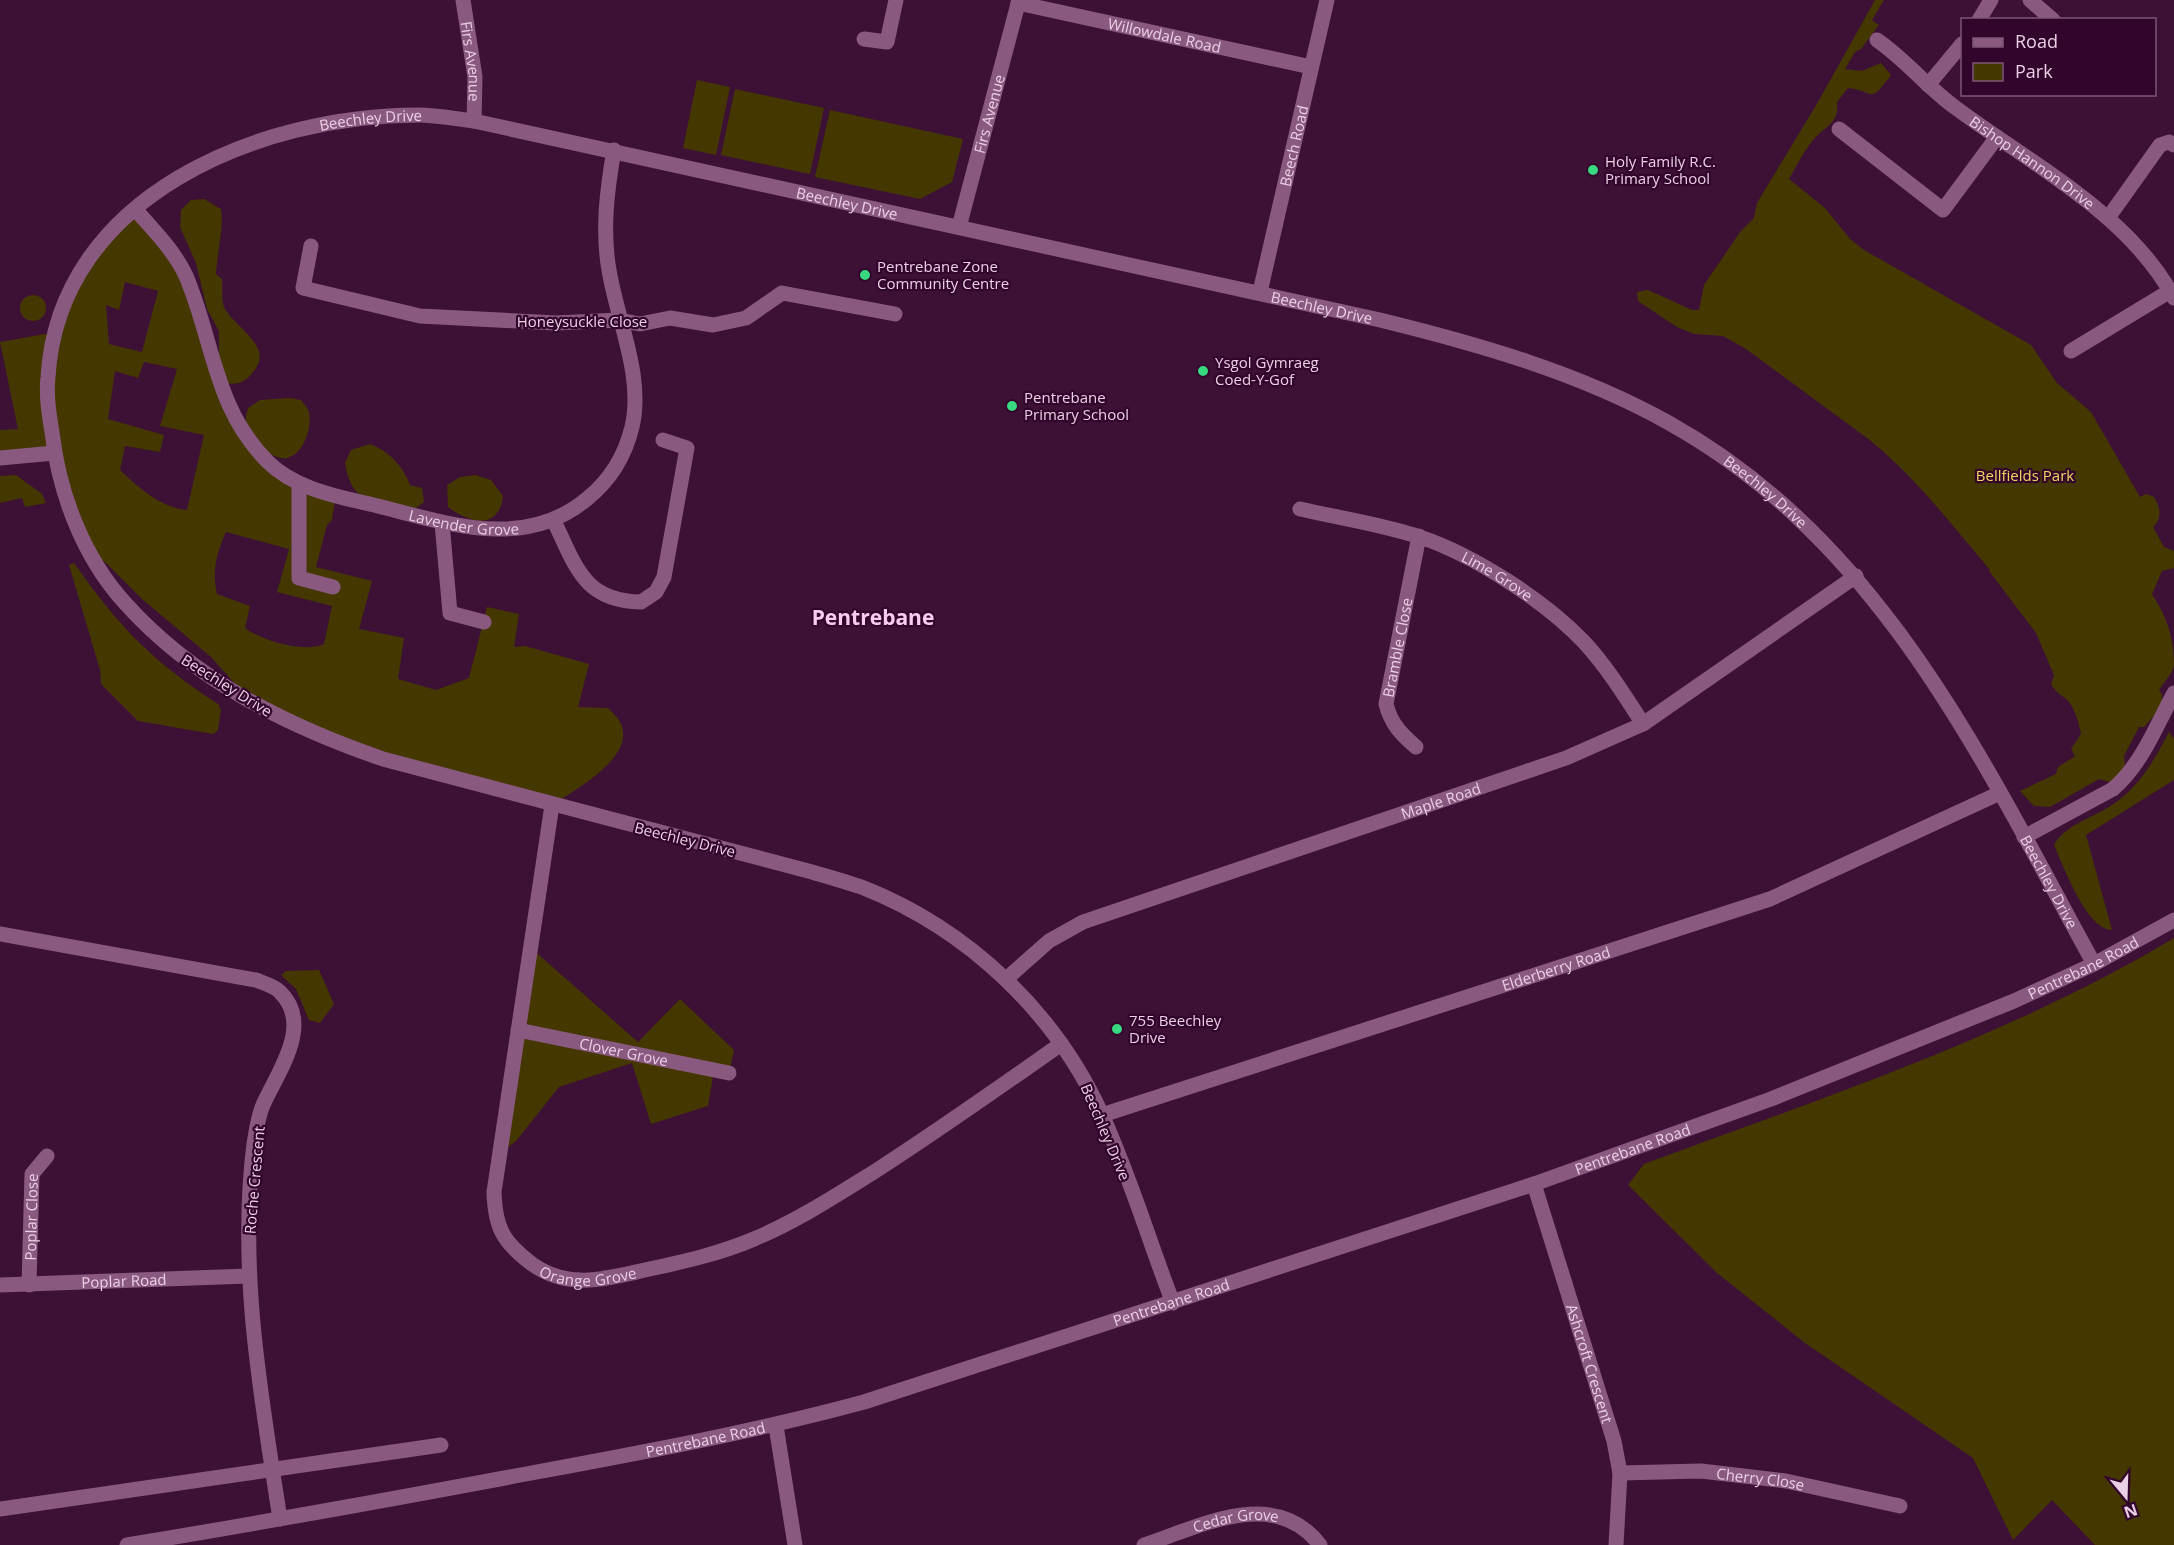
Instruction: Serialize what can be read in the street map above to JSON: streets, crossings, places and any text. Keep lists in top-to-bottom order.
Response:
{
  "streets": {
    "street": [
      "Willowdale Road",
      "Firs Avenue",
      "Beechley Drive",
      "Beech Road",
      "Bishop Hannon Drive",
      "Honeysuckle Close",
      "Lavender Grove",
      "Lime Grove",
      "Bramble Close",
      "Maple Road",
      "Pentrebane Road",
      "Elderberry Road",
      "Clover Grove",
      "Roche Crescent",
      "Poplar Close",
      "Orange Grove",
      "Poplar Road",
      "Ashcroft Crescent",
      "Cherry Close",
      "Cedar Grove"
    ]
  },
  "crossings": [
    ["Willowdale Road", "Firs Avenue"],
    ["Willowdale Road", "Beech Road"],
    ["Firs Avenue", "Beechley Drive"],
    ["Beechley Drive", "Beech Road"],
    ["Beechley Drive", "Lavender Grove"],
    ["Beechley Drive", "Maple Road"],
    ["Beechley Drive", "Pentrebane Road"],
    ["Beechley Drive", "Elderberry Road"],
    ["Beechley Drive", "Orange Grove"],
    ["Honeysuckle Close", "Lavender Grove"],
    ["Lime Grove", "Bramble Close"],
    ["Lime Grove", "Maple Road"],
    ["Pentrebane Road", "Roche Crescent"],
    ["Pentrebane Road", "Ashcroft Crescent"],
    ["Clover Grove", "Orange Grove"],
    ["Roche Crescent", "Poplar Road"],
    ["Poplar Close", "Poplar Road"],
    ["Ashcroft Crescent", "Cherry Close"]
  ],
  "districts": ["Pentrebane"],
  "parks": ["Bellfields Park"],
  "places": [
    "Holy Family R.C. Primary School",
    "Pentrebane Zone Community Centre",
    "Ysgol Gymraeg Coed-Y-Gof",
    "Pentrebane Primary School",
    "755 Beechley Drive"
  ],
  "legend": ["Road", "Park"],
  "north": "bottom"
}
